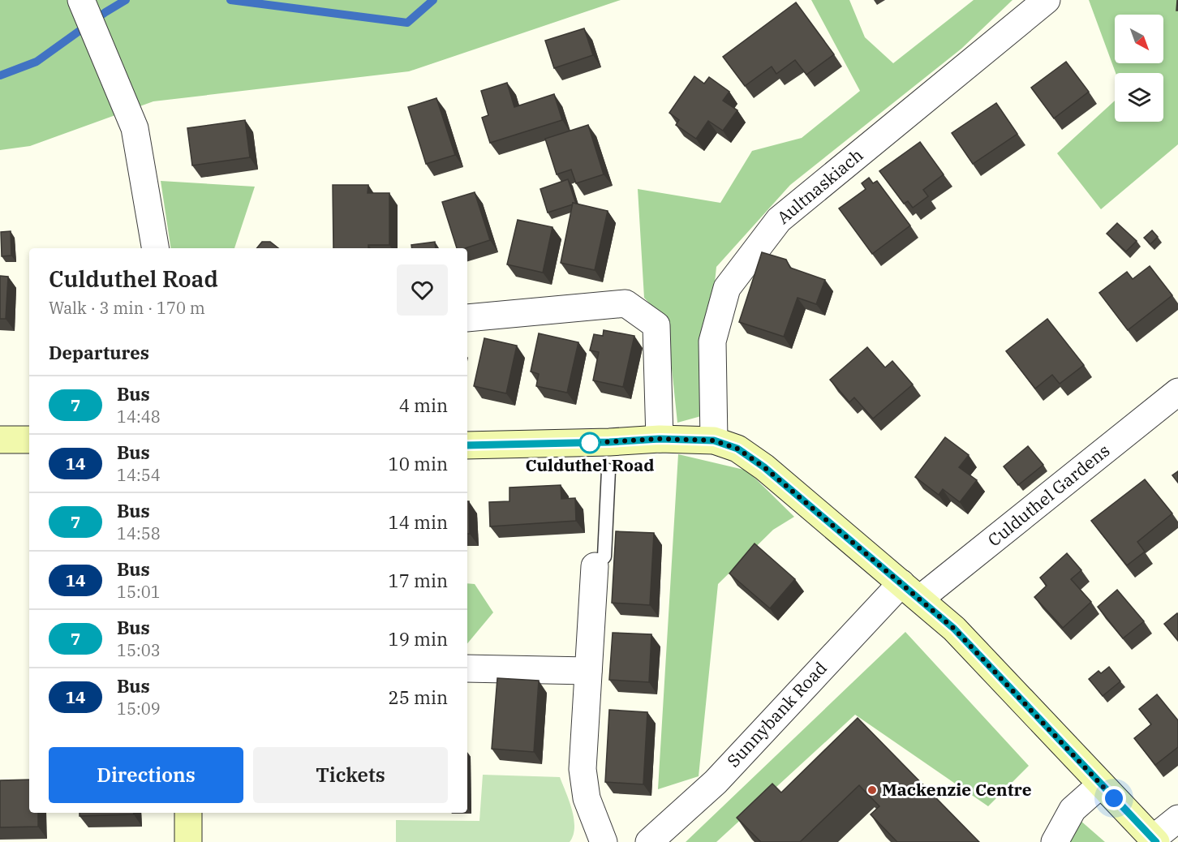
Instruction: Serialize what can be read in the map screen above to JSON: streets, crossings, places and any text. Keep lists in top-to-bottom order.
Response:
{
  "streets": {
    "street": ["Aultnaskiach", "Culduthel Gardens", "Sunnybank Road"]
  },
  "crossings": [
    ["Culduthel Gardens", "Sunnybank Road"]
  ],
  "places": ["Culduthel Road", "Mackenzie Centre"],
  "lines": ["bus line 7"],
  "north": "bottom right",
  "page": {
    "heading": [
      ["Culduthel Road", "Walk · 3 min · 170 m"],
      "Departures"
    ],
    "list": [
      {
        "mark": "7",
        "name": "Bus",
        "note": "14:48",
        "value": "4 min"
      },
      {
        "mark": "14",
        "name": "Bus",
        "note": "14:54",
        "value": "10 min"
      },
      {
        "mark": "7",
        "name": "Bus",
        "note": "14:58",
        "value": "14 min"
      },
      {
        "mark": "14",
        "name": "Bus",
        "note": "15:01",
        "value": "17 min"
      },
      {
        "mark": "7",
        "name": "Bus",
        "note": "15:03",
        "value": "19 min"
      },
      {
        "mark": "14",
        "name": "Bus",
        "note": "15:09",
        "value": "25 min"
      }
    ],
    "buttons": ["Directions", "Tickets"]
  }
}
